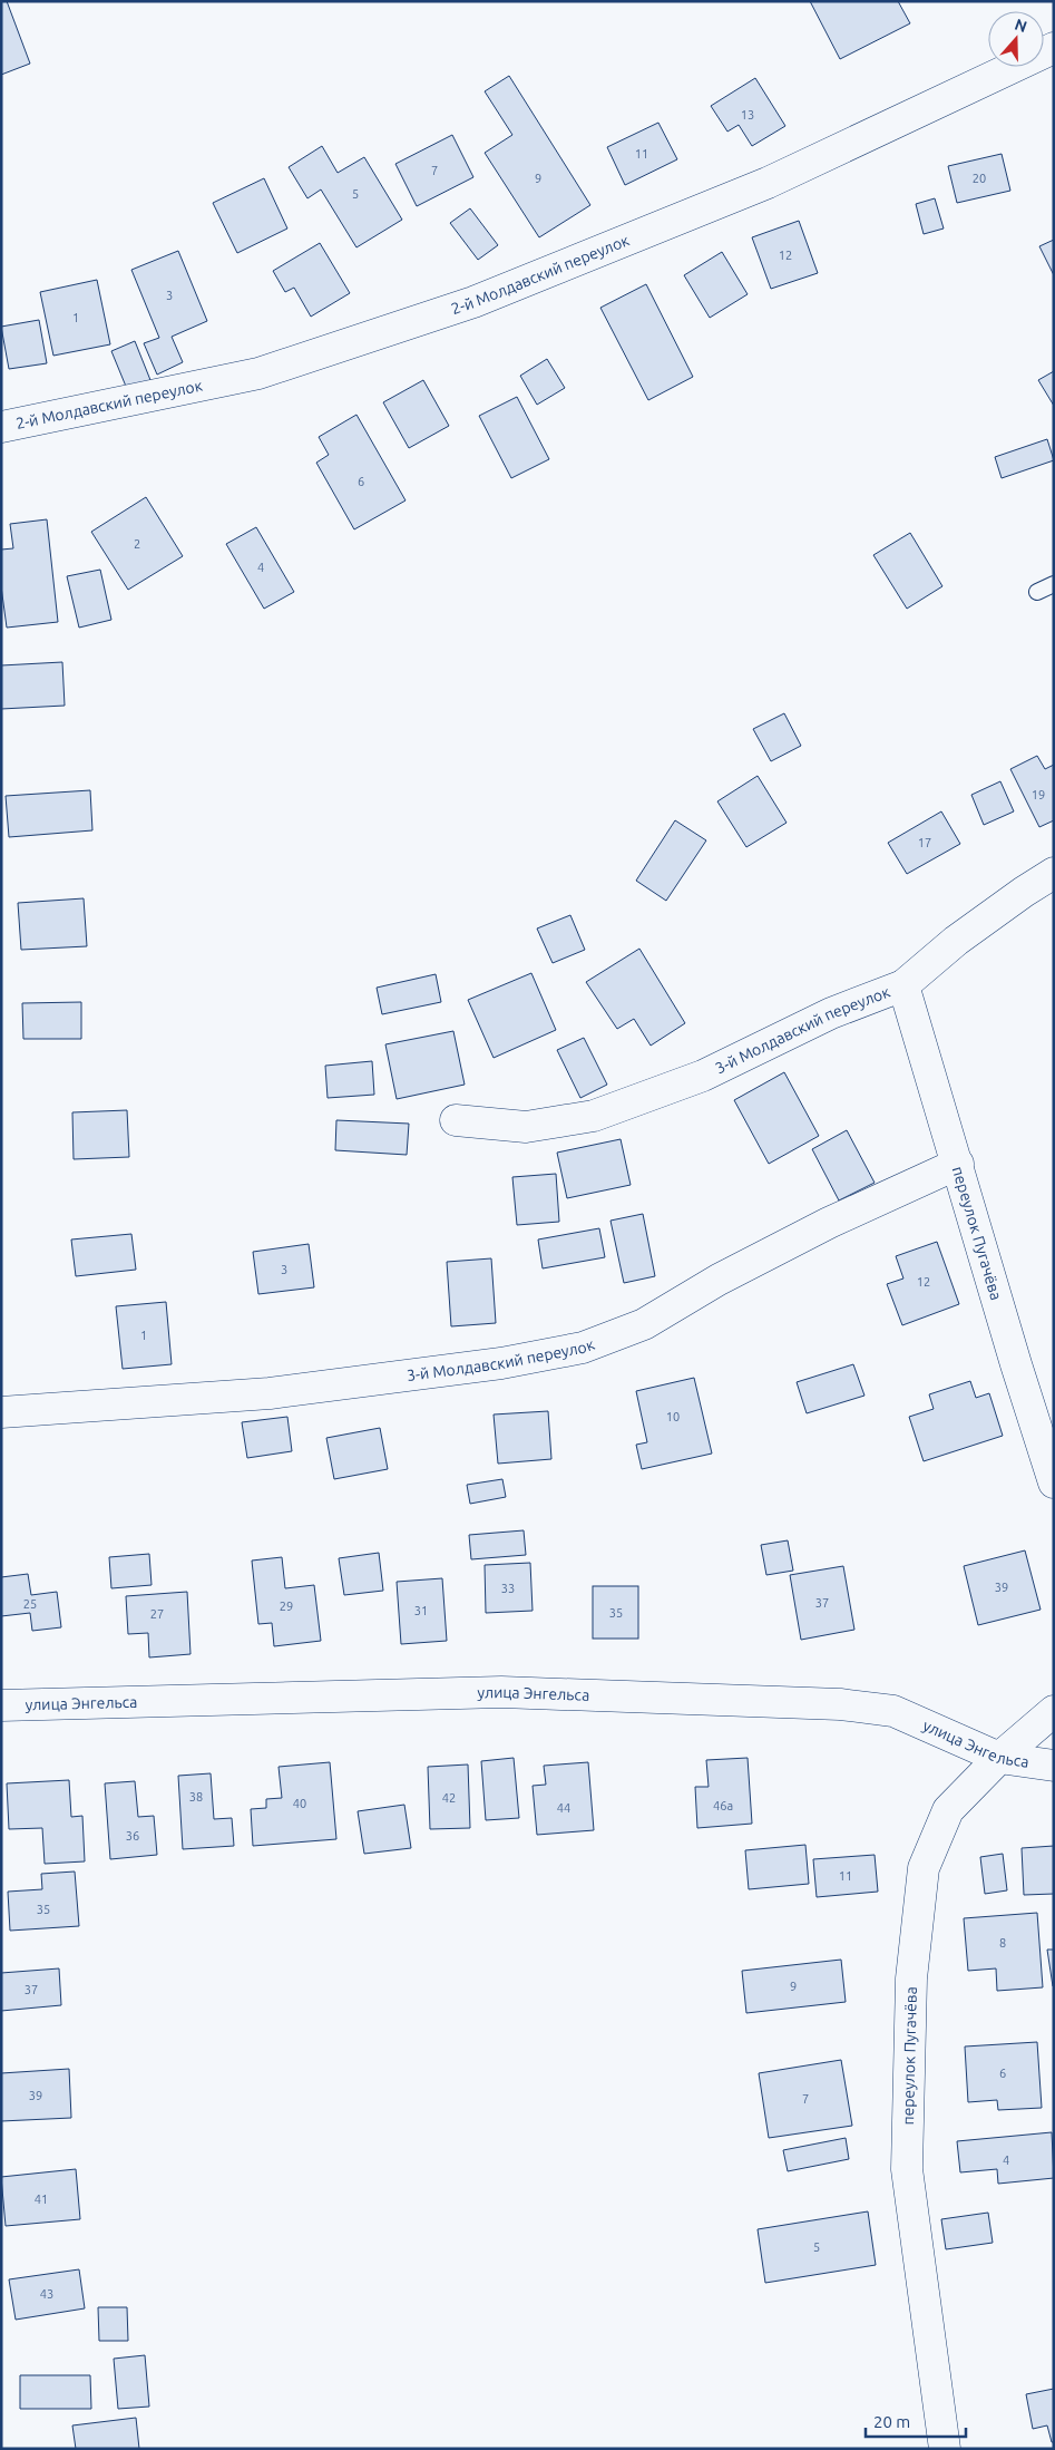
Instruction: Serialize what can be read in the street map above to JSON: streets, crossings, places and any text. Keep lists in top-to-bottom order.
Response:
{
  "streets": {
    "street": [
      "2-й Молдавский переулок",
      "3-й Молдавский переулок",
      "переулок Пугачёва",
      "улица Энгельса"
    ]
  },
  "crossings": [
    ["3-й Молдавский переулок", "переулок Пугачёва"],
    ["переулок Пугачёва", "улица Энгельса"]
  ],
  "house_numbers": [
    "13",
    "11",
    "7",
    "9",
    "20",
    "5",
    "12",
    "3",
    "1",
    "6",
    "2",
    "4",
    "19",
    "17",
    "3",
    "12",
    "1",
    "10",
    "39",
    "33",
    "37",
    "25",
    "29",
    "31",
    "35",
    "27",
    "38",
    "42",
    "40",
    "46а",
    "44",
    "36",
    "11",
    "35",
    "8",
    "9",
    "37",
    "6",
    "39",
    "7",
    "4",
    "41",
    "5",
    "43"
  ],
  "scale_bar": "20 m",
  "north": "top"
}
